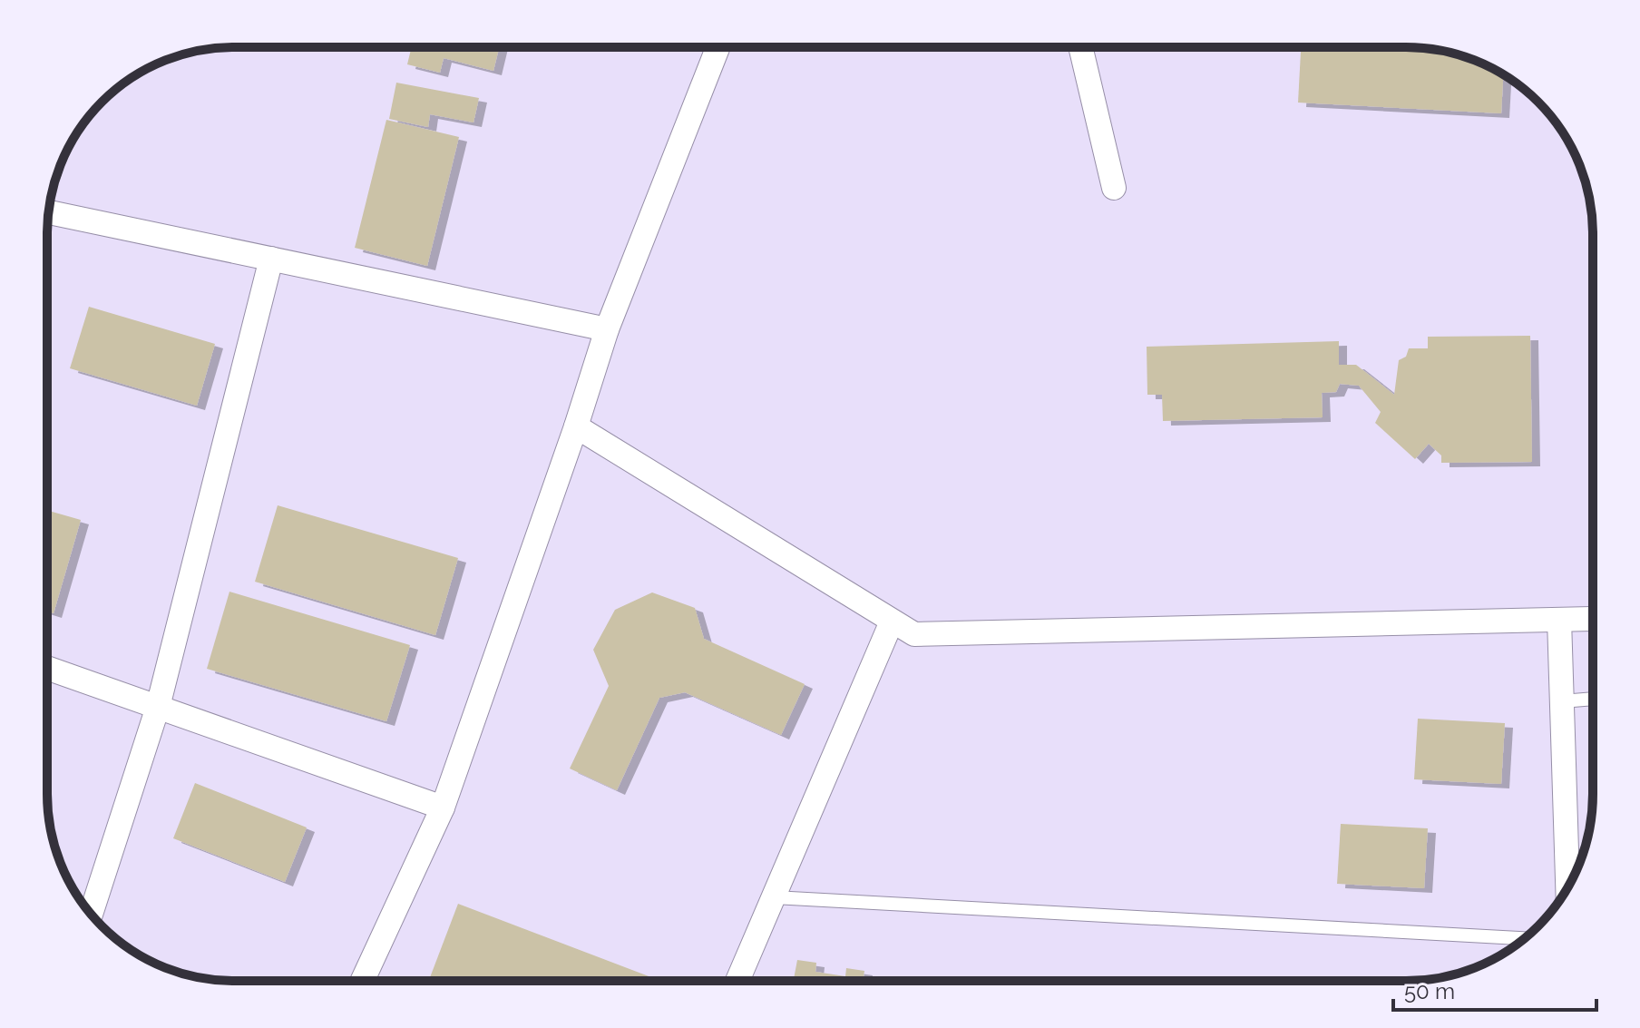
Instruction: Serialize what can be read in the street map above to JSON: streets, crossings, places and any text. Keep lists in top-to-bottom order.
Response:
{
  "scale_bar": "50 m"
}
